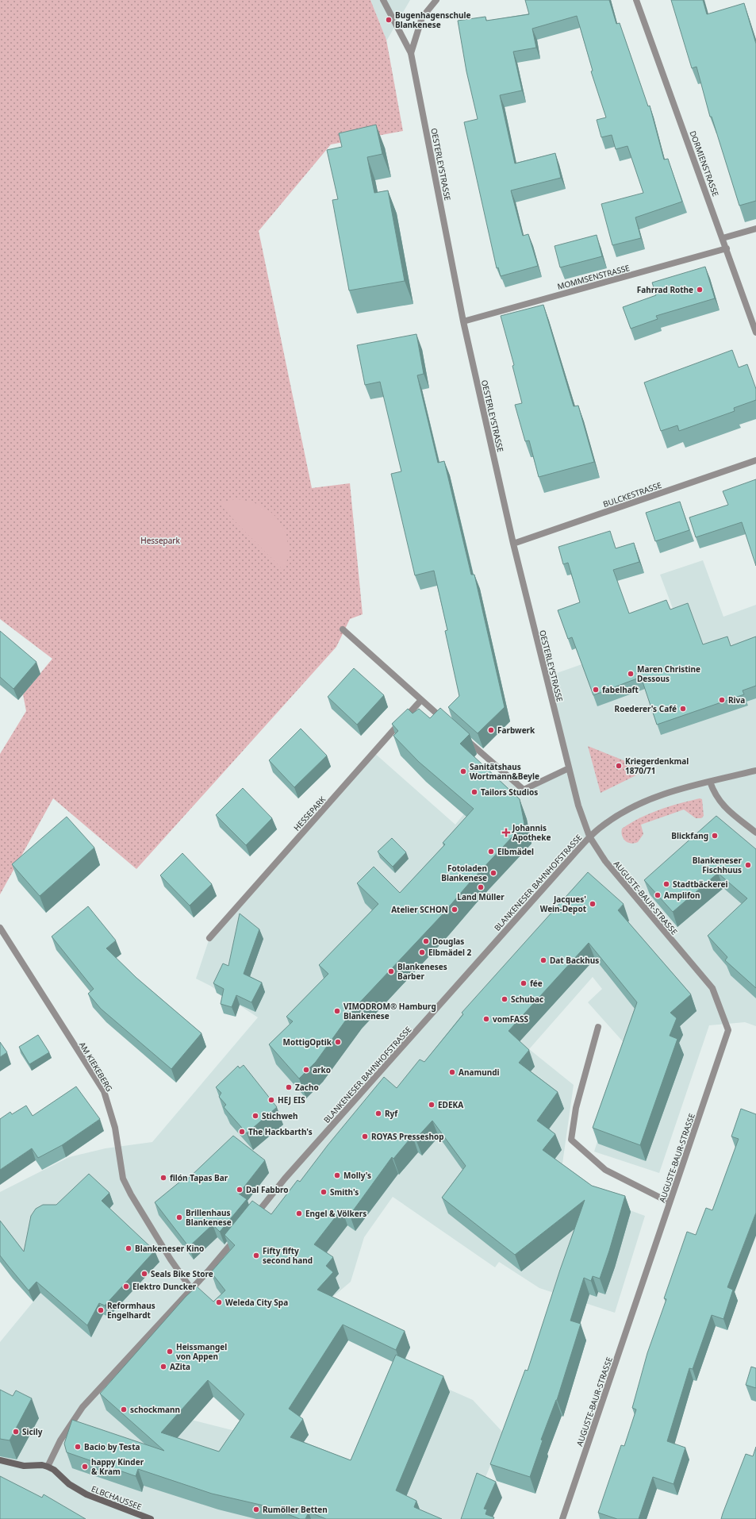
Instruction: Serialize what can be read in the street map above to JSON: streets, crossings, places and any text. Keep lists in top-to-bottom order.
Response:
{
  "streets": {
    "street": [
      "DORMIENSTRASSE",
      "OESTERLEYSTRASSE",
      "MOMMSENSTRASSE",
      "BULCKESTRASSE",
      "HESSEPARK",
      "BLANKENESER BAHNHOFSTRASSE",
      "AUGUSTE-BAUR-STRASSE",
      "AM KIEKEBERG",
      "ELBCHAUSSEE"
    ]
  },
  "crossings": [
    ["DORMIENSTRASSE", "MOMMSENSTRASSE"],
    ["OESTERLEYSTRASSE", "MOMMSENSTRASSE"],
    ["OESTERLEYSTRASSE", "BULCKESTRASSE"],
    ["OESTERLEYSTRASSE", "BLANKENESER BAHNHOFSTRASSE"],
    ["OESTERLEYSTRASSE", "AUGUSTE-BAUR-STRASSE"],
    ["BLANKENESER BAHNHOFSTRASSE", "AUGUSTE-BAUR-STRASSE"]
  ],
  "parks": ["Hessepark"],
  "places": {
    "other": [
      "Bugenhagenschule Blankenese",
      "Fahrrad Rothe",
      "Maren Christine Dessous",
      "fabelhaft",
      "Riva",
      "Roederer's Café",
      "Farbwerk",
      "Kriegerdenkmal 1870/71",
      "Sanitätshaus Wortmann&Beyle",
      "Tailors Studios",
      "Blickfang",
      "Elbmädel",
      "Blankeneser Fischhuus",
      "Fotoladen Blankenese",
      "Stadtbäckerei",
      "Land Müller",
      "Amplifon",
      "Jacques' Wein-Depot",
      "Atelier SCHON",
      "Douglas",
      "Elbmädel 2",
      "Dat Backhus",
      "Blankeneses Barber",
      "fée",
      "Schubac",
      "VIMODROM® Hamburg Blankenese",
      "vomFASS",
      "MottigOptik",
      "arko",
      "Anamundi",
      "Zacho",
      "HEJ EIS",
      "EDEKA",
      "Ryf",
      "Stichweh",
      "The Hackbarth's",
      "ROYAS Presseshop",
      "Molly's",
      "filón Tapas Bar",
      "Dal Fabbro",
      "Smith's",
      "Engel & Völkers",
      "Brillenhaus Blankenese",
      "Blankeneser Kino",
      "Fifty fifty second hand",
      "Seals Bike Store",
      "Elektro Duncker",
      "Weleda City Spa",
      "Reformhaus Engelhardt",
      "Heissmangel von Appen",
      "AZita",
      "schockmann",
      "Sicily",
      "Bacio by Testa",
      "happy Kinder & Kram",
      "Rumöller Betten"
    ],
    "health": ["Johannis Apotheke"]
  }
}
